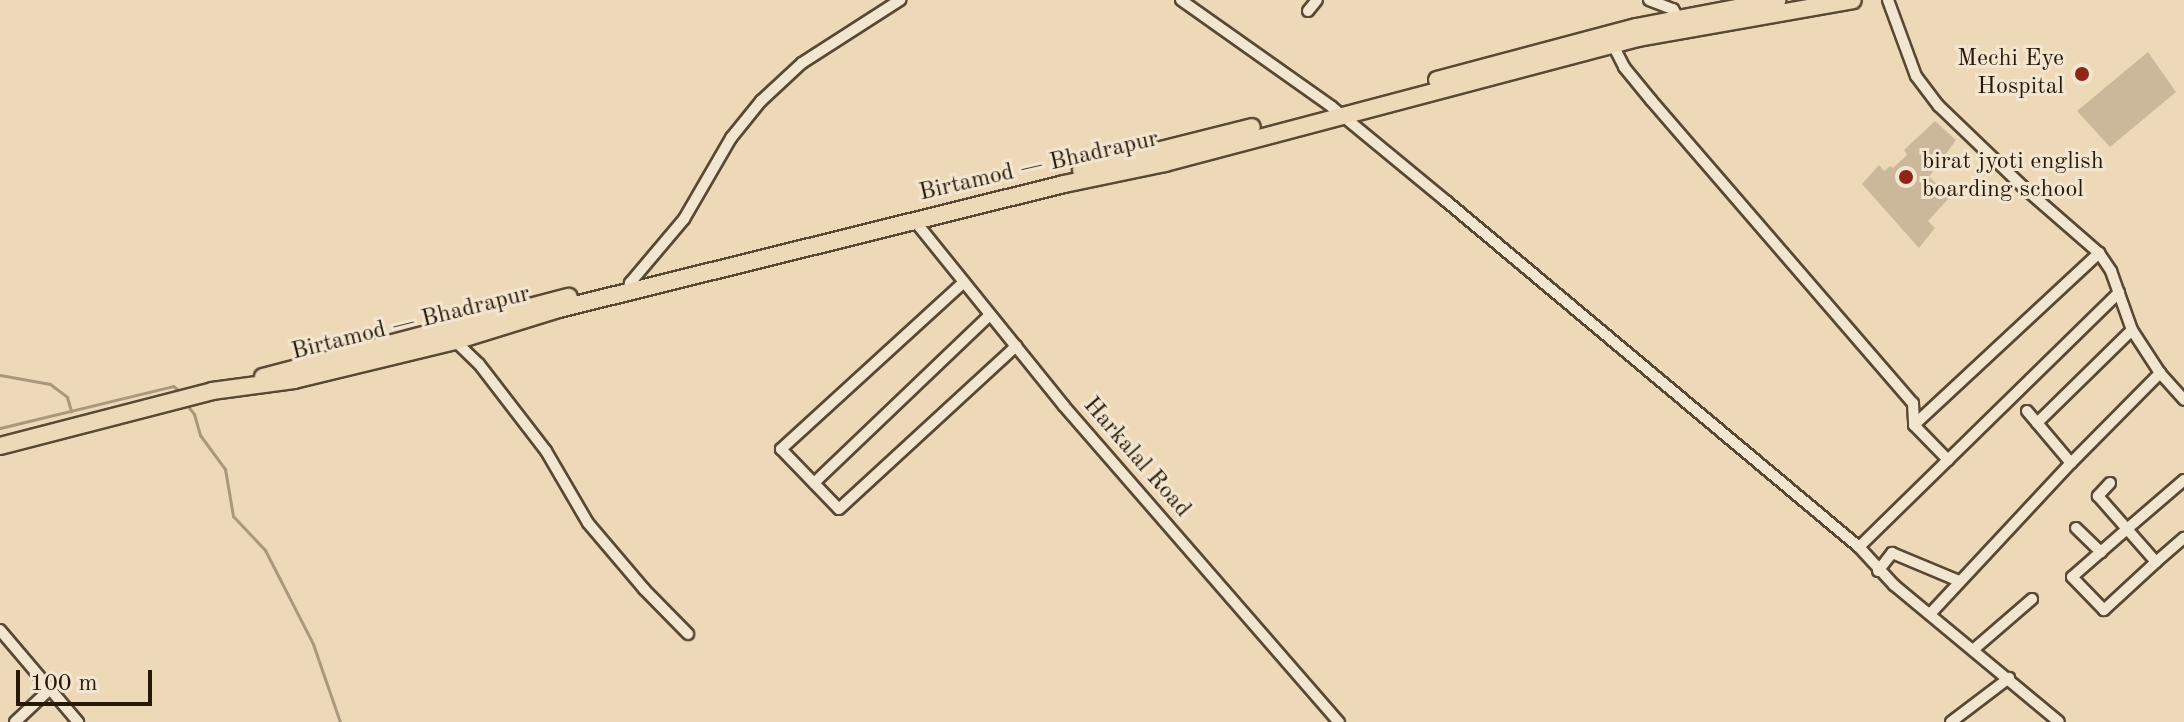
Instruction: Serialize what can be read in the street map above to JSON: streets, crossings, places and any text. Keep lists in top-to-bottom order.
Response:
{
  "streets": {
    "main road": ["Birtamod — Bhadrapur"],
    "street": ["Harkalal Road"]
  },
  "crossings": [
    ["Birtamod — Bhadrapur", "Harkalal Road"]
  ],
  "places": ["Mechi Eye Hospital", "birat jyoti english boarding school"],
  "scale_bar": "100 m"
}
